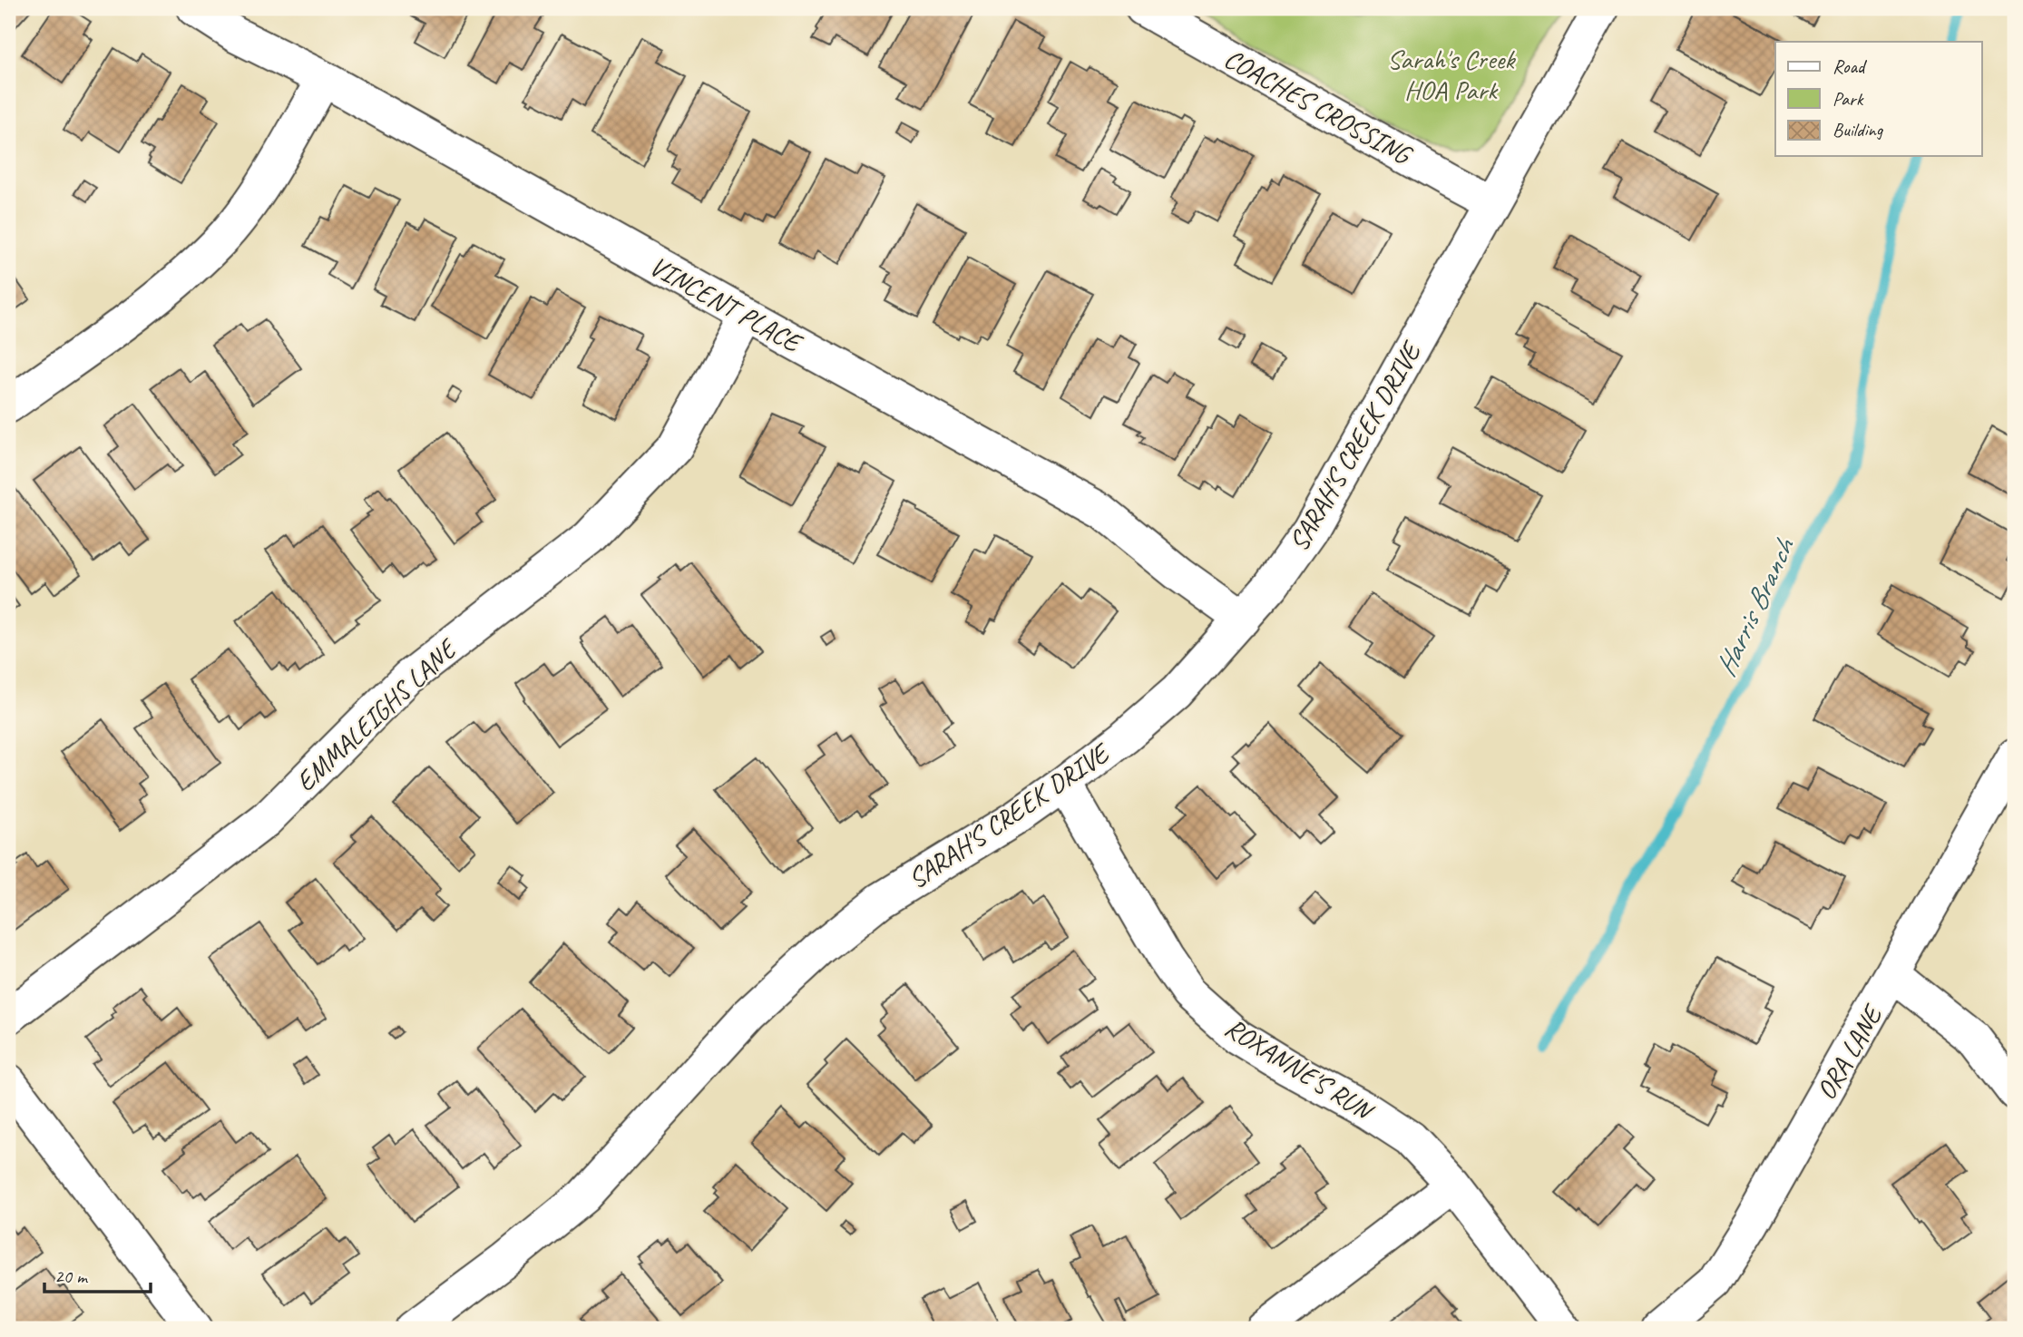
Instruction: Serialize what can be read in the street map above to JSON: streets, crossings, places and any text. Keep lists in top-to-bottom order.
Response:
{
  "streets": {
    "street": [
      "COACHES CROSSING",
      "VINCENT PLACE",
      "SARAH'S CREEK DRIVE",
      "EMMALEIGHS LANE",
      "ORA LANE",
      "ROXANNE'S RUN"
    ]
  },
  "crossings": [
    ["COACHES CROSSING", "SARAH'S CREEK DRIVE"],
    ["VINCENT PLACE", "SARAH'S CREEK DRIVE"],
    ["VINCENT PLACE", "EMMALEIGHS LANE"],
    ["SARAH'S CREEK DRIVE", "ROXANNE'S RUN"]
  ],
  "water": ["Harris Branch"],
  "parks": ["Sarah's Creek HOA Park"],
  "legend": ["Road", "Park", "Building"],
  "scale_bar": "20 m"
}
